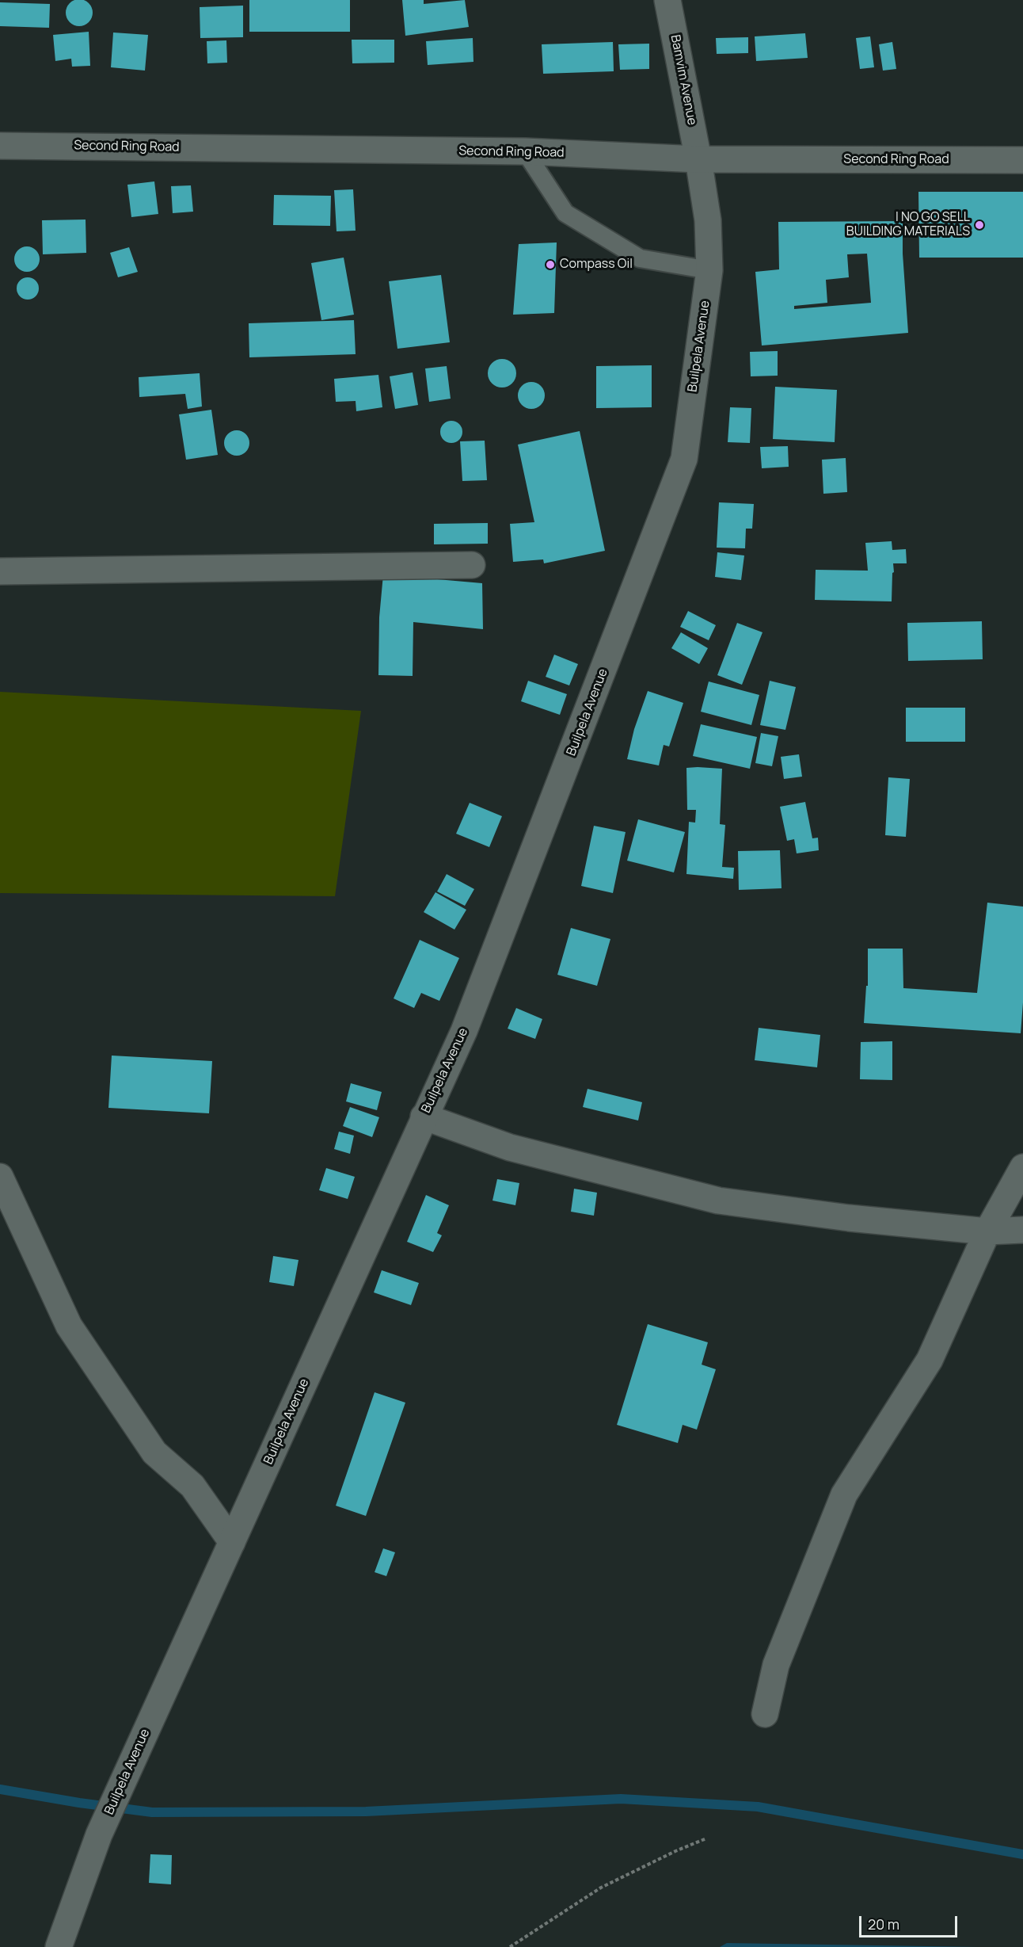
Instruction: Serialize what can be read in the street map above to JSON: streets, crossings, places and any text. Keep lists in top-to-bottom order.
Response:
{
  "streets": {
    "street": ["Bamvim Avenue", "Second Ring Road", "Builpela Avenue"]
  },
  "crossings": [
    ["Bamvim Avenue", "Second Ring Road"],
    ["Bamvim Avenue", "Builpela Avenue"],
    ["Second Ring Road", "Builpela Avenue"]
  ],
  "places": ["I NO GO SELL BUILDING MATERIALS", "Compass Oil"],
  "scale_bar": "20 m"
}
